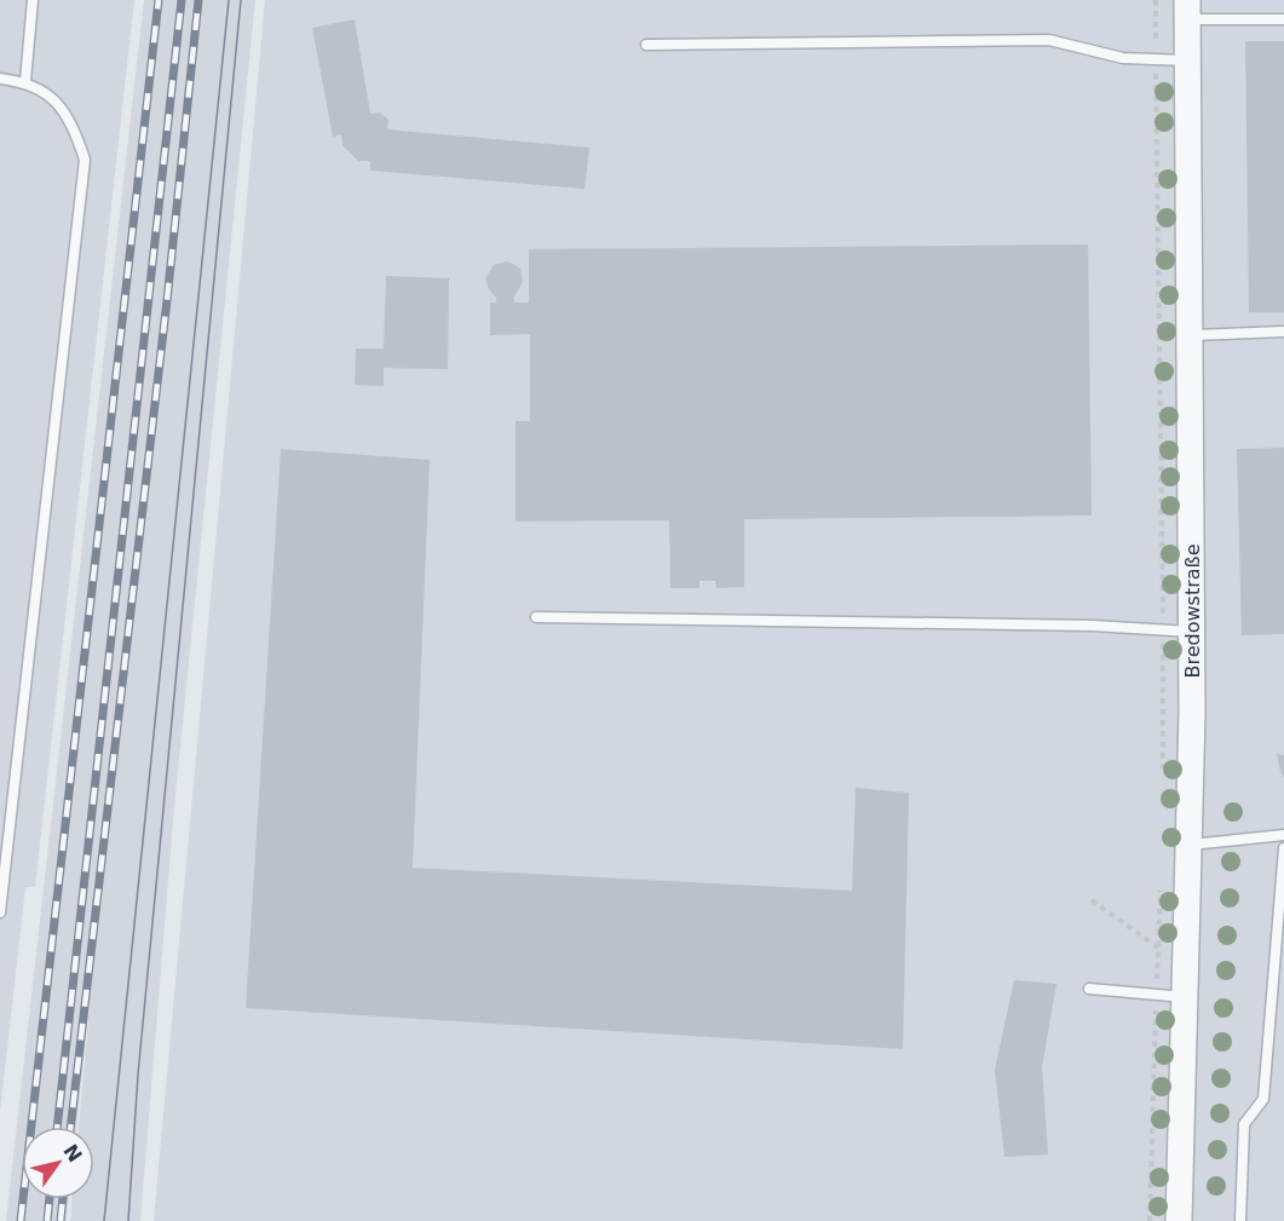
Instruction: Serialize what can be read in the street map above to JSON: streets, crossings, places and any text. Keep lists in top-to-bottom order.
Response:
{
  "streets": {
    "street": ["Bredowstraße"]
  },
  "north": "top right"
}
